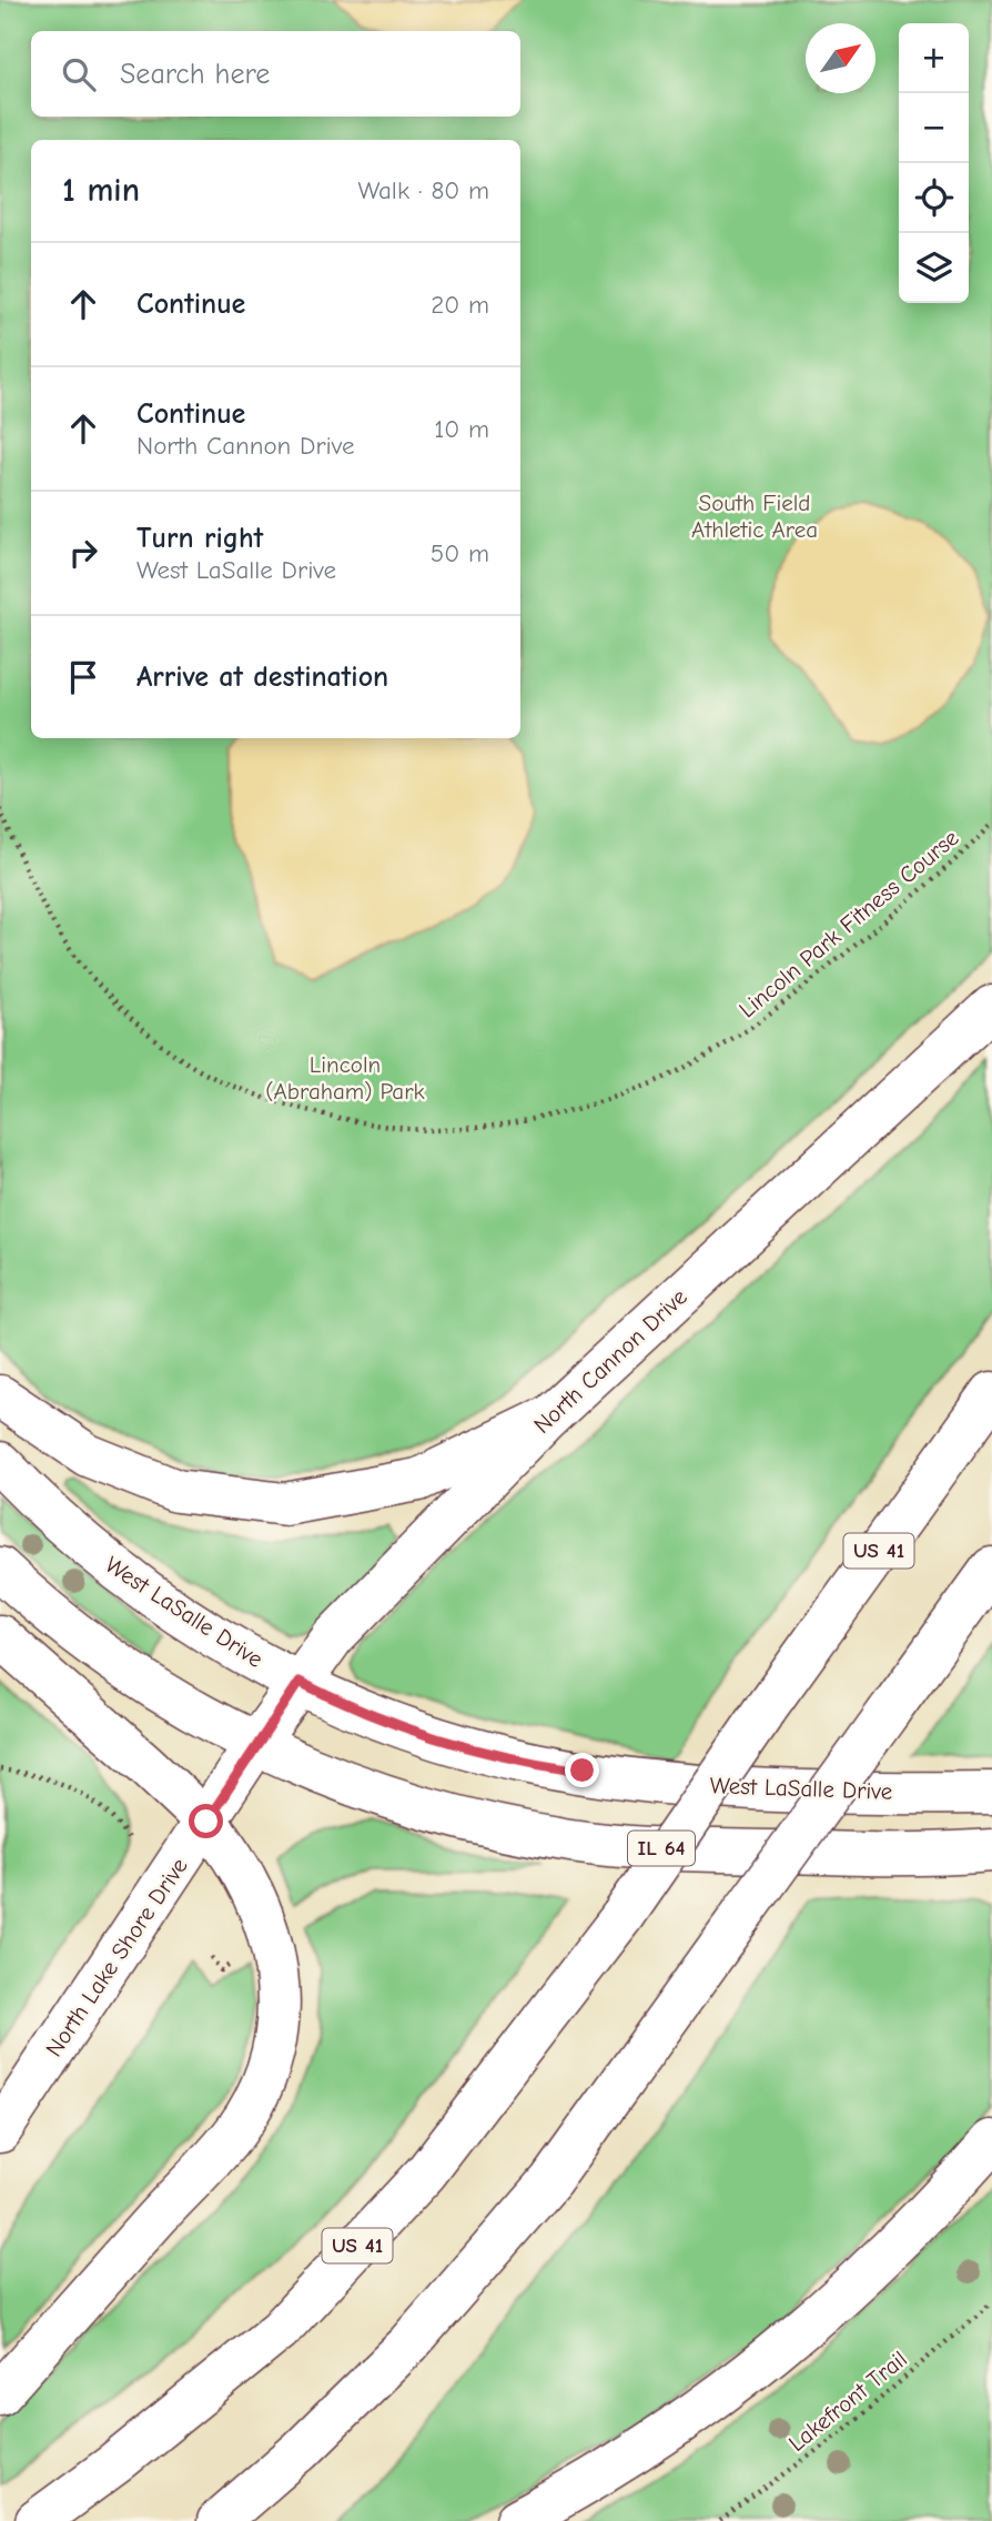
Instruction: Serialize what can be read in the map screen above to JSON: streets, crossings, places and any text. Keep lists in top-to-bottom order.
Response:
{
  "streets": {
    "main road": [
      "North Cannon Drive",
      "US 41",
      "West LaSalle Drive",
      "IL 64",
      "North Lake Shore Drive"
    ],
    "path": ["Lincoln Park Fitness Course", "Lakefront Trail"]
  },
  "crossings": [
    ["North Cannon Drive", "West LaSalle Drive"],
    ["North Cannon Drive", "IL 64"],
    ["North Cannon Drive", "North Lake Shore Drive"],
    ["IL 64", "North Lake Shore Drive"]
  ],
  "parks": ["South Field Athletic Area", "Lincoln (Abraham) Park"],
  "north": "top right",
  "page": {
    "map_buttons": ["+", "−"],
    "search": "Search here",
    "heading": ["1 min", "Walk · 80 m"],
    "list": [
      ["Continue", "20 m"],
      ["Continue", "North Cannon Drive", "10 m"],
      ["Turn right", "West LaSalle Drive", "50 m"],
      "Arrive at destination"
    ]
  }
}
